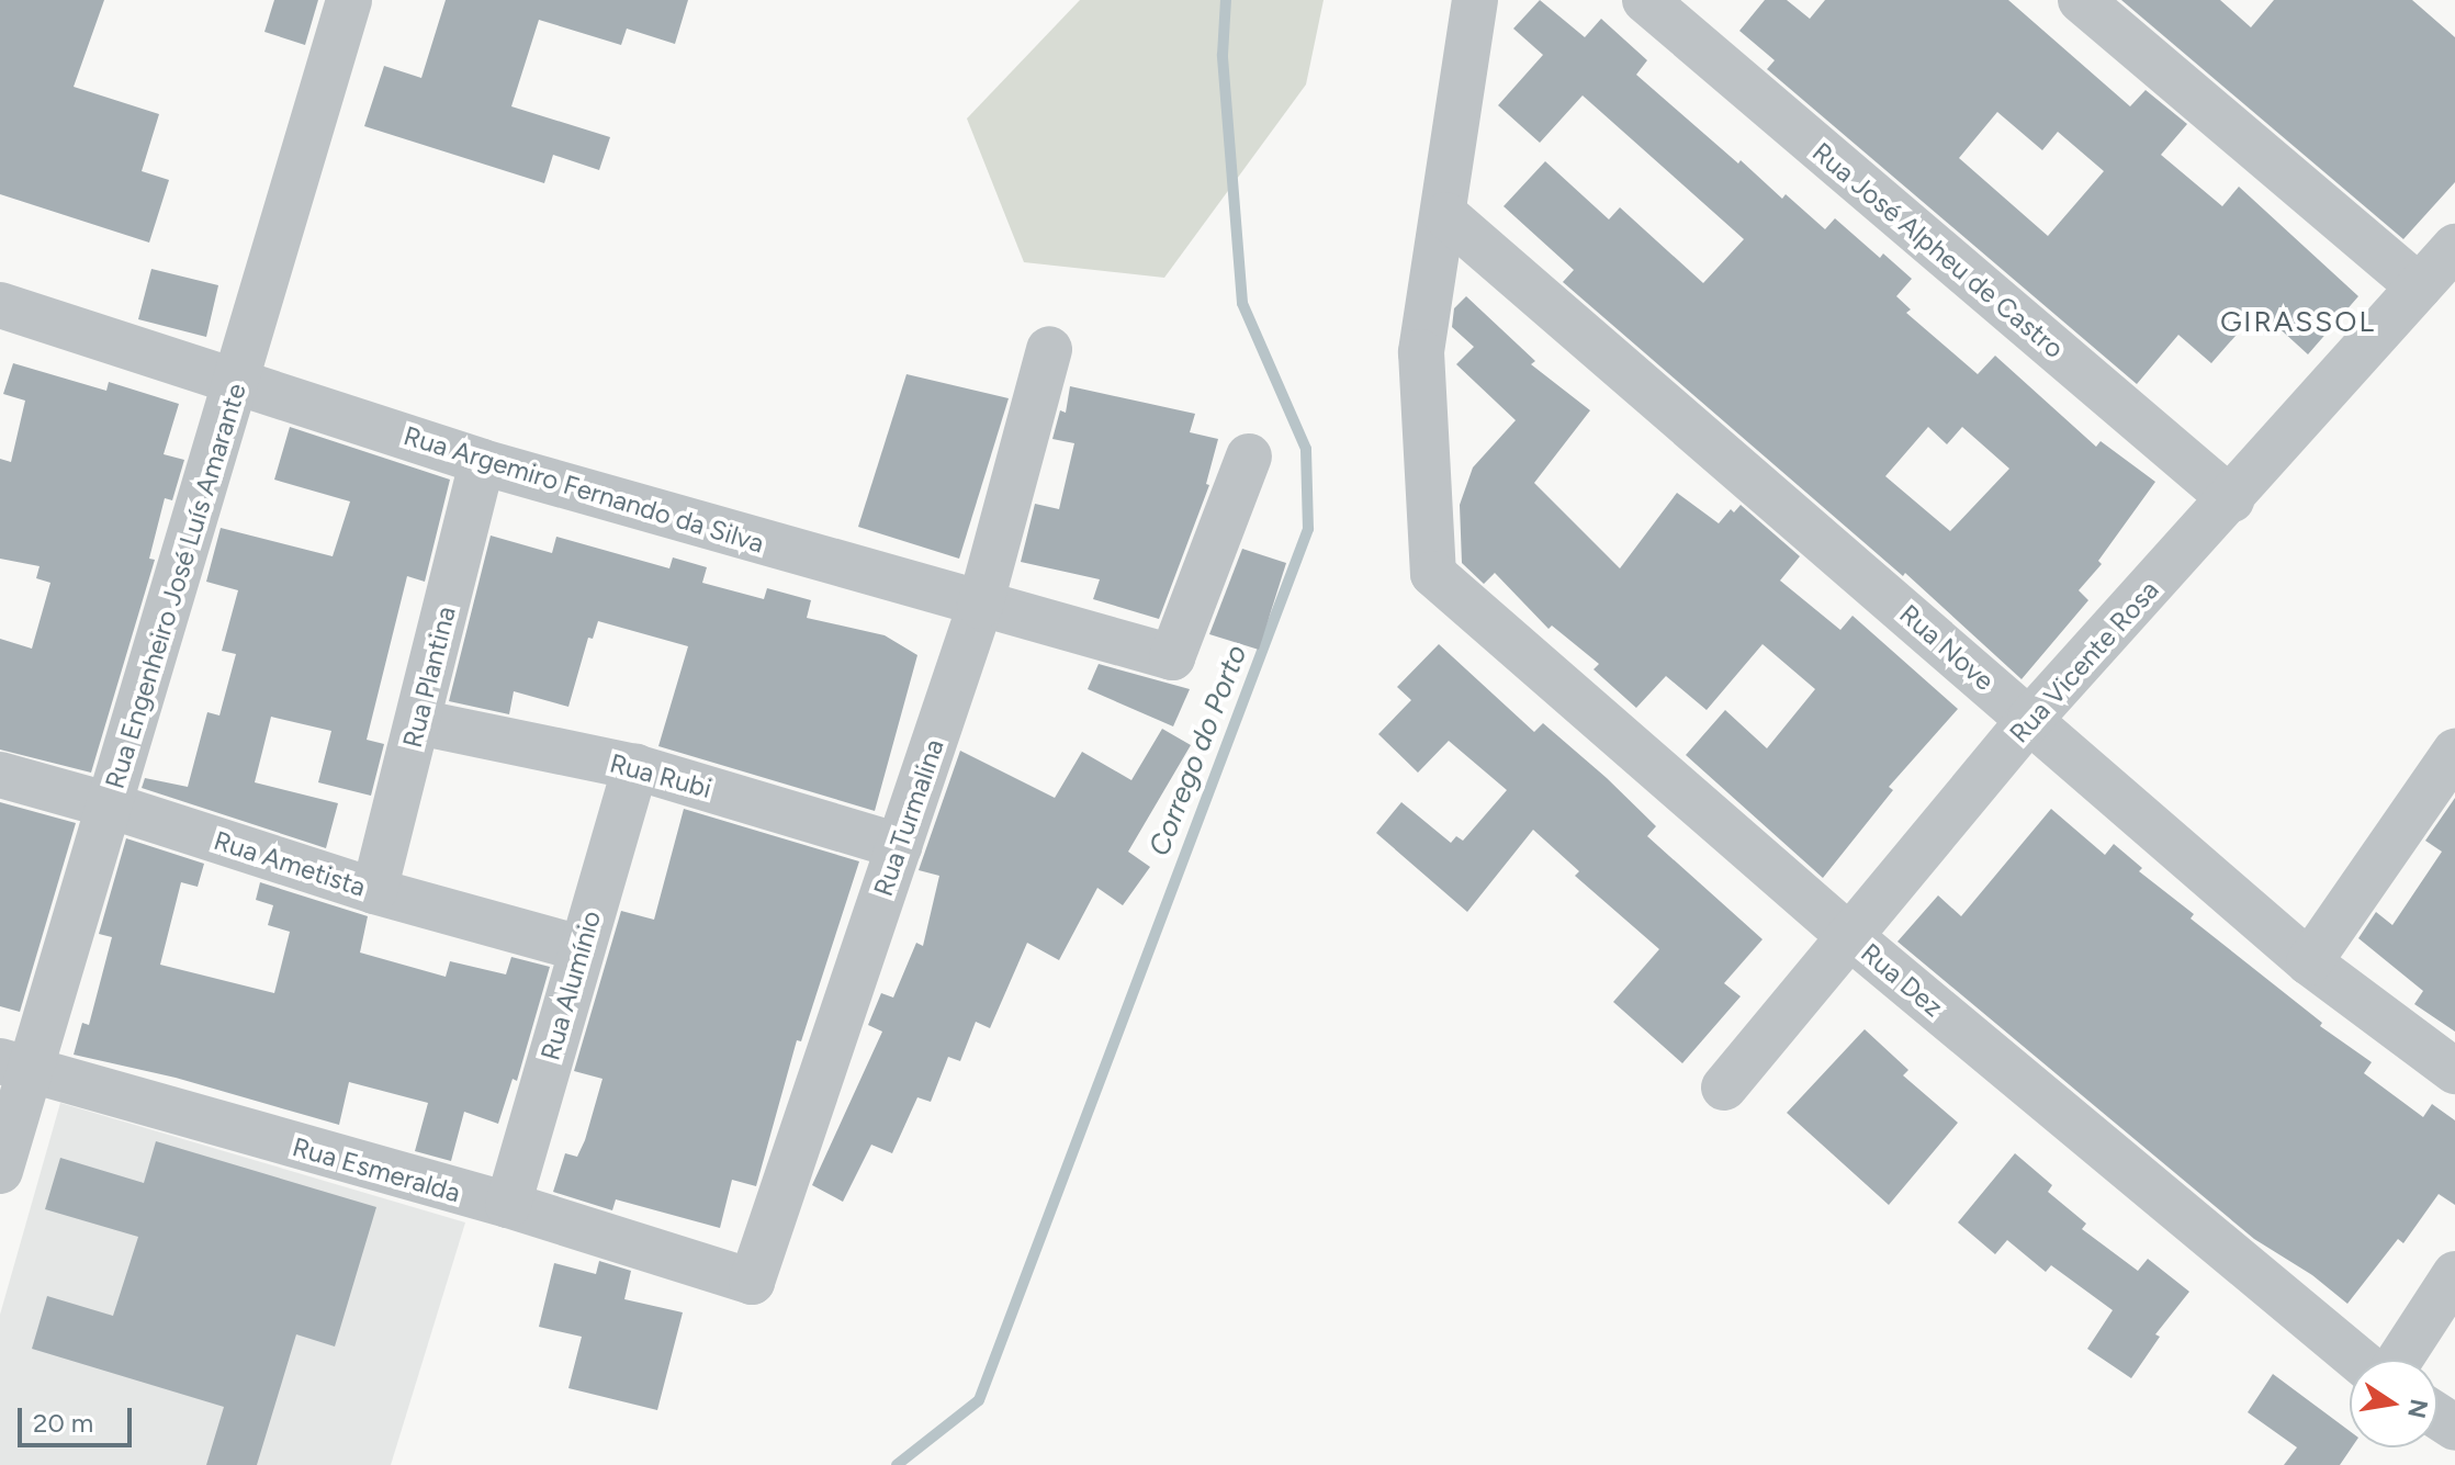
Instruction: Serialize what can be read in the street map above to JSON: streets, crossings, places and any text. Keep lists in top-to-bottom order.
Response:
{
  "streets": {
    "street": [
      "Rua José Alpheu de Castro",
      "Rua Argemiro Fernando da Silva",
      "Rua Engenheiro José Luís Amarante",
      "Rua Nove",
      "Rua Vicente Rosa",
      "Rua Plantina",
      "Rua Rubi",
      "Rua Turmalina",
      "Rua Ametista",
      "Rua Dez",
      "Rua Alumínio",
      "Rua Esmeralda"
    ]
  },
  "crossings": [
    ["Rua José Alpheu de Castro", "Rua Vicente Rosa"],
    ["Rua Argemiro Fernando da Silva", "Rua Engenheiro José Luís Amarante"],
    ["Rua Argemiro Fernando da Silva", "Rua Plantina"],
    ["Rua Argemiro Fernando da Silva", "Rua Turmalina"],
    ["Rua Engenheiro José Luís Amarante", "Rua Ametista"],
    ["Rua Engenheiro José Luís Amarante", "Rua Esmeralda"],
    ["Rua Nove", "Rua Vicente Rosa"],
    ["Rua Nove", "Rua Dez"],
    ["Rua Vicente Rosa", "Rua Dez"],
    ["Rua Plantina", "Rua Rubi"],
    ["Rua Plantina", "Rua Ametista"],
    ["Rua Rubi", "Rua Turmalina"],
    ["Rua Rubi", "Rua Alumínio"],
    ["Rua Turmalina", "Rua Esmeralda"],
    ["Rua Ametista", "Rua Alumínio"],
    ["Rua Alumínio", "Rua Esmeralda"]
  ],
  "districts": ["GIRASSOL"],
  "water": ["Corrego do Porto"],
  "scale_bar": "20 m",
  "north": "right"
}
